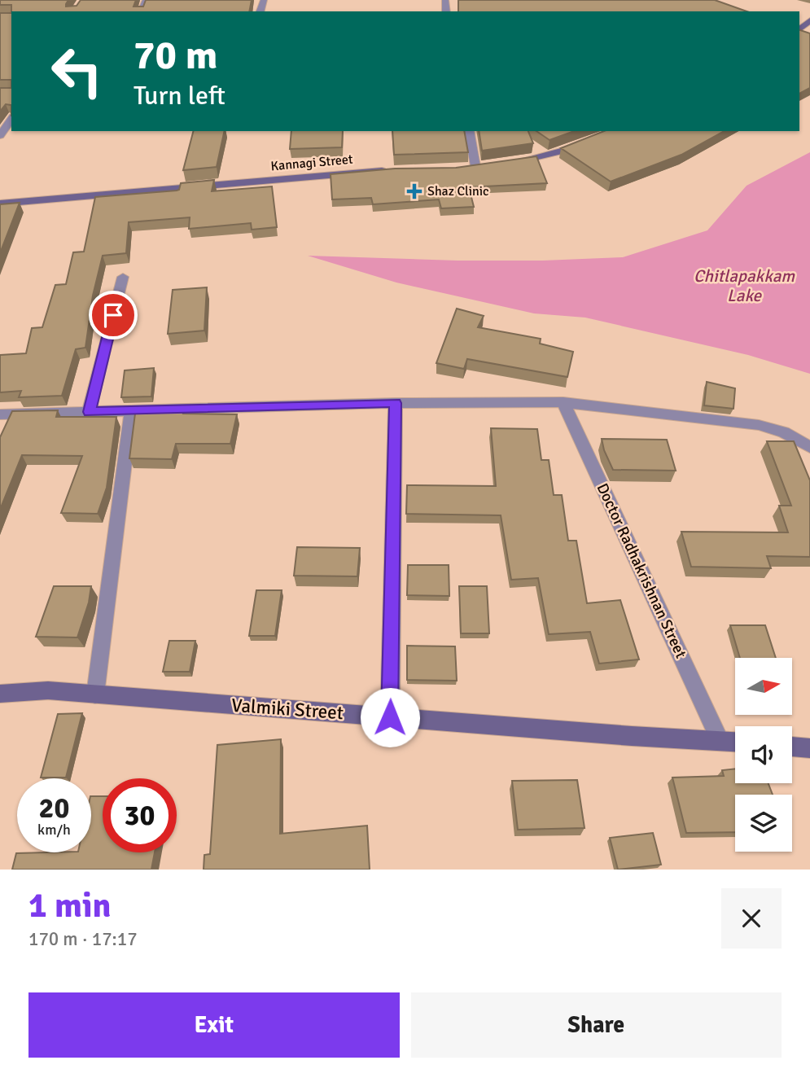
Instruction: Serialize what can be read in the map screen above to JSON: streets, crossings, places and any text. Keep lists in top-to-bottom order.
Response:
{
  "streets": {
    "street": ["Kannagi Street", "Doctor Radhakrishnan Street", "Valmiki Street"]
  },
  "crossings": [
    ["Doctor Radhakrishnan Street", "Valmiki Street"]
  ],
  "water": ["Chitlapakkam Lake"],
  "places": {
    "health": ["Shaz Clinic"]
  },
  "north": "right",
  "page": {
    "turn": ["70 m", "Turn left"],
    "speed": "20 km/h",
    "limit": "30",
    "heading": ["1 min", "170 m · 17:17"],
    "buttons": ["Exit", "Share"]
  }
}
